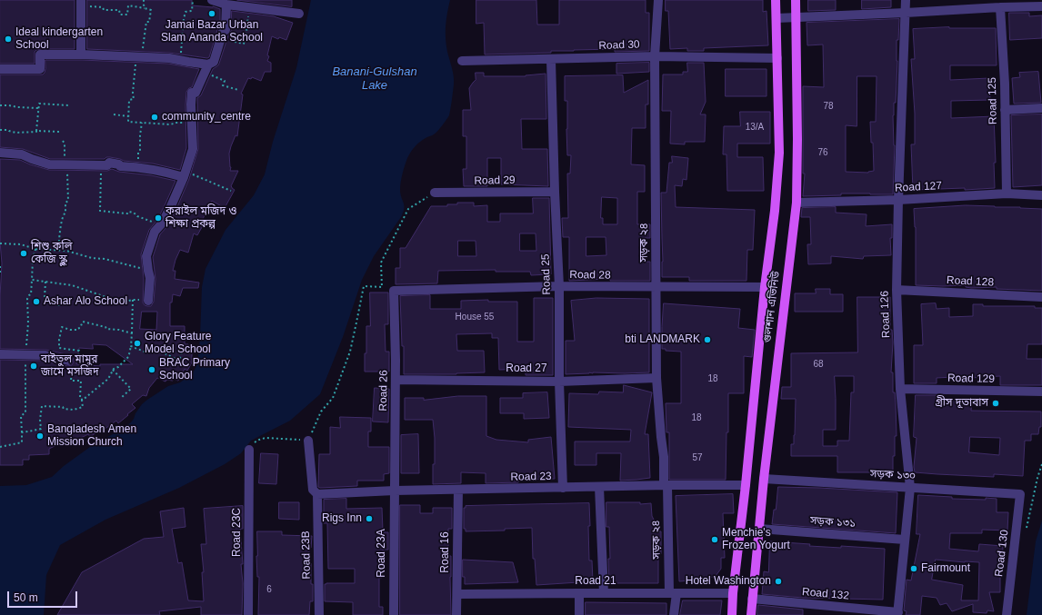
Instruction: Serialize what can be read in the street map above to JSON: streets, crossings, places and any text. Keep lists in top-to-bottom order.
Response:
{
  "streets": {
    "main road": ["গুলশান এভিনিউ"],
    "street": [
      "Road 30",
      "Road 125",
      "Road 29",
      "Road 127",
      "সড়ক ২৪",
      "Road 25",
      "Road 28",
      "Road 128",
      "Road 126",
      "Road 27",
      "Road 129",
      "Road 26",
      "সড়ক ১৩০",
      "Road 23",
      "সড়ক ১৩১",
      "Road 23C",
      "Road 16",
      "Road 23A",
      "Road 130",
      "Road 23B",
      "Road 21",
      "Road 132"
    ]
  },
  "crossings": [
    ["Road 30", "সড়ক ২৪"],
    ["Road 30", "Road 25"],
    ["Road 30", "গুলশান এভিনিউ"],
    ["Road 125", "Road 127"],
    ["Road 29", "Road 25"],
    ["Road 127", "গুলশান এভিনিউ"],
    ["Road 127", "Road 126"],
    ["সড়ক ২৪", "Road 28"],
    ["সড়ক ২৪", "Road 27"],
    ["সড়ক ২৪", "Road 23"],
    ["সড়ক ২৪", "Road 21"],
    ["Road 25", "Road 28"],
    ["Road 25", "Road 27"],
    ["Road 25", "Road 23"],
    ["Road 28", "গুলশান এভিনিউ"],
    ["Road 28", "Road 26"],
    ["Road 128", "Road 126"],
    ["গুলশান এভিনিউ", "সড়ক ১৩০"],
    ["গুলশান এভিনিউ", "Road 23"],
    ["গুলশান এভিনিউ", "সড়ক ১৩১"],
    ["গুলশান এভিনিউ", "Road 21"],
    ["গুলশান এভিনিউ", "Road 132"],
    ["Road 126", "Road 129"],
    ["Road 126", "সড়ক ১৩০"],
    ["Road 126", "সড়ক ১৩১"],
    ["Road 126", "Road 132"],
    ["Road 27", "Road 26"],
    ["Road 26", "Road 23"],
    ["Road 26", "Road 23A"],
    ["সড়ক ১৩০", "Road 130"],
    ["Road 23", "Road 16"],
    ["Road 23", "Road 23A"],
    ["Road 23", "Road 23B"],
    ["Road 16", "Road 21"]
  ],
  "water": ["Banani-Gulshan Lake"],
  "places": [
    "Jamai Bazar Urban Slam Ananda School",
    "Ideal kindergarten School",
    "community_centre",
    "করাইল মজিদ ও শিক্ষা প্রকল্প",
    "শিশু কলি কেজি স্কুল",
    "Ashar Alo School",
    "bti LANDMARK",
    "Glory Feature Model School",
    "বাইতুল মামুর জামে মসজিদ",
    "BRAC Primary School",
    "গ্রীস দূতাবাস",
    "Bangladesh Amen Mission Church",
    "Rigs Inn",
    "Menchie's Frozen Yogurt",
    "Fairmount",
    "Hotel Washington"
  ],
  "house_numbers": [
    "78",
    "13/A",
    "76",
    "House 55",
    "68",
    "18",
    "18",
    "57",
    "6"
  ],
  "scale_bar": "50 m"
}
